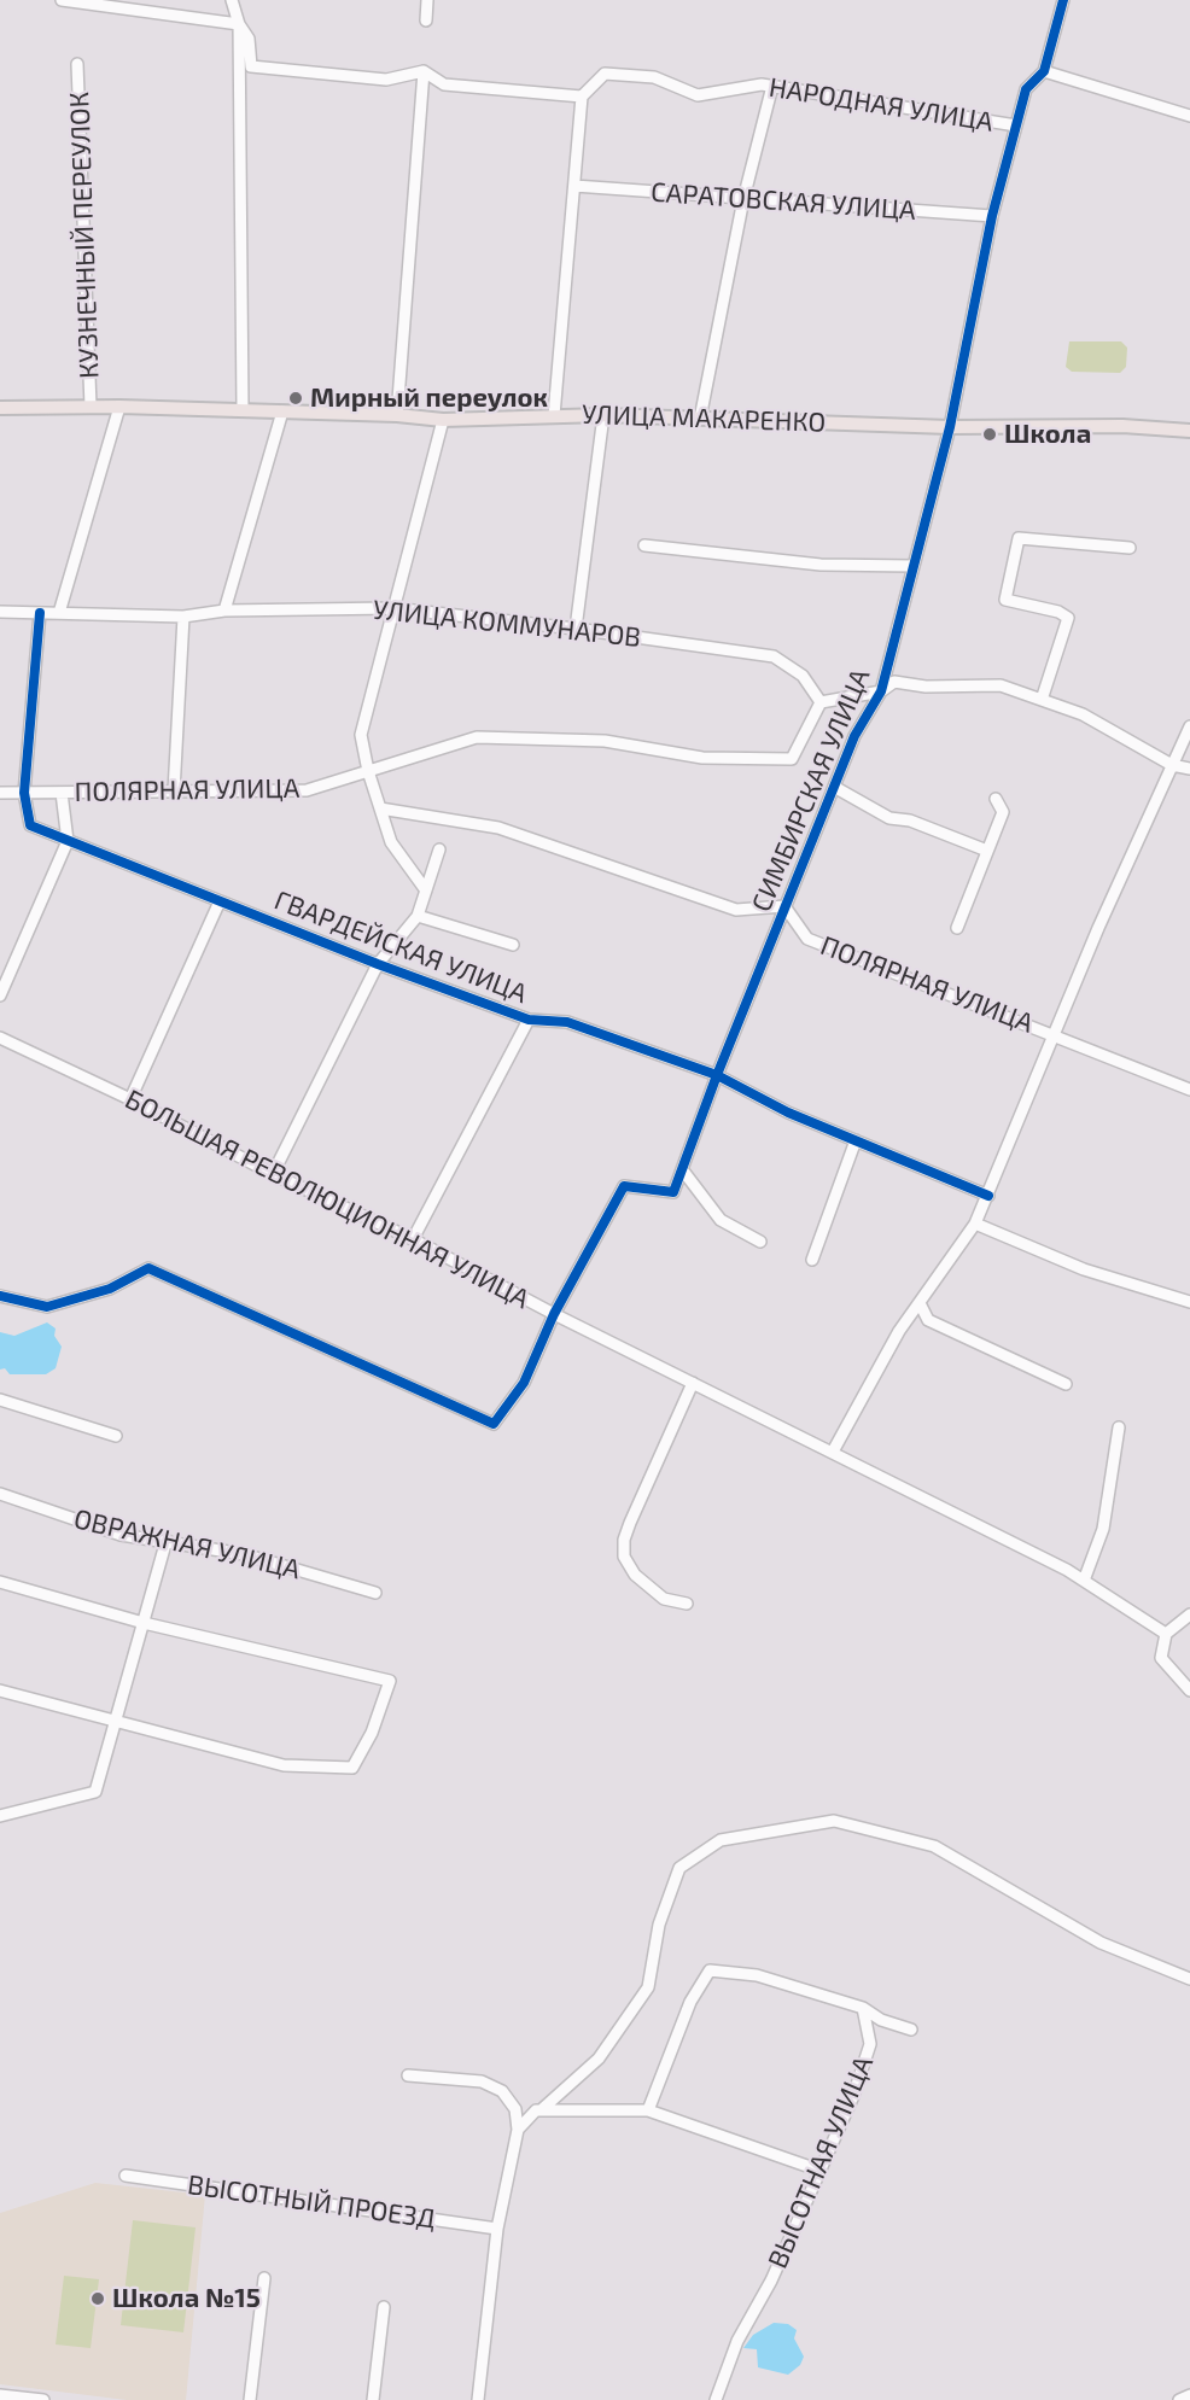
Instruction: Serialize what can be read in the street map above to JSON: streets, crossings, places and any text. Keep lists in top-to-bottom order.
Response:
{
  "streets": {
    "main road": ["УЛИЦА МАКАРЕНКО"],
    "street": [
      "НАРОДНАЯ УЛИЦА",
      "САРАТОВСКАЯ УЛИЦА",
      "КУЗНЕЧНЫЙ ПЕРЕУЛОК",
      "УЛИЦА КОММУНАРОВ",
      "ПОЛЯРНАЯ УЛИЦА",
      "СИМБИРСКАЯ УЛИЦА",
      "ГВАРДЕЙСКАЯ УЛИЦА",
      "БОЛЬШАЯ РЕВОЛЮЦИОННАЯ УЛИЦА",
      "ОВРАЖНАЯ УЛИЦА",
      "ВЫСОТНАЯ УЛИЦА",
      "ВЫСОТНЫЙ ПРОЕЗД"
    ]
  },
  "crossings": [
    ["НАРОДНАЯ УЛИЦА", "СИМБИРСКАЯ УЛИЦА"],
    ["САРАТОВСКАЯ УЛИЦА", "СИМБИРСКАЯ УЛИЦА"],
    ["КУЗНЕЧНЫЙ ПЕРЕУЛОК", "УЛИЦА МАКАРЕНКО"],
    ["КУЗНЕЧНЫЙ ПЕРЕУЛОК", "УЛИЦА КОММУНАРОВ"],
    ["УЛИЦА МАКАРЕНКО", "СИМБИРСКАЯ УЛИЦА"],
    ["УЛИЦА КОММУНАРОВ", "ПОЛЯРНАЯ УЛИЦА"],
    ["ПОЛЯРНАЯ УЛИЦА", "СИМБИРСКАЯ УЛИЦА"],
    ["ПОЛЯРНАЯ УЛИЦА", "ГВАРДЕЙСКАЯ УЛИЦА"],
    ["СИМБИРСКАЯ УЛИЦА", "ГВАРДЕЙСКАЯ УЛИЦА"],
    ["СИМБИРСКАЯ УЛИЦА", "БОЛЬШАЯ РЕВОЛЮЦИОННАЯ УЛИЦА"]
  ],
  "places": ["Мирный переулок", "Школа", "Школа №15"]
}
